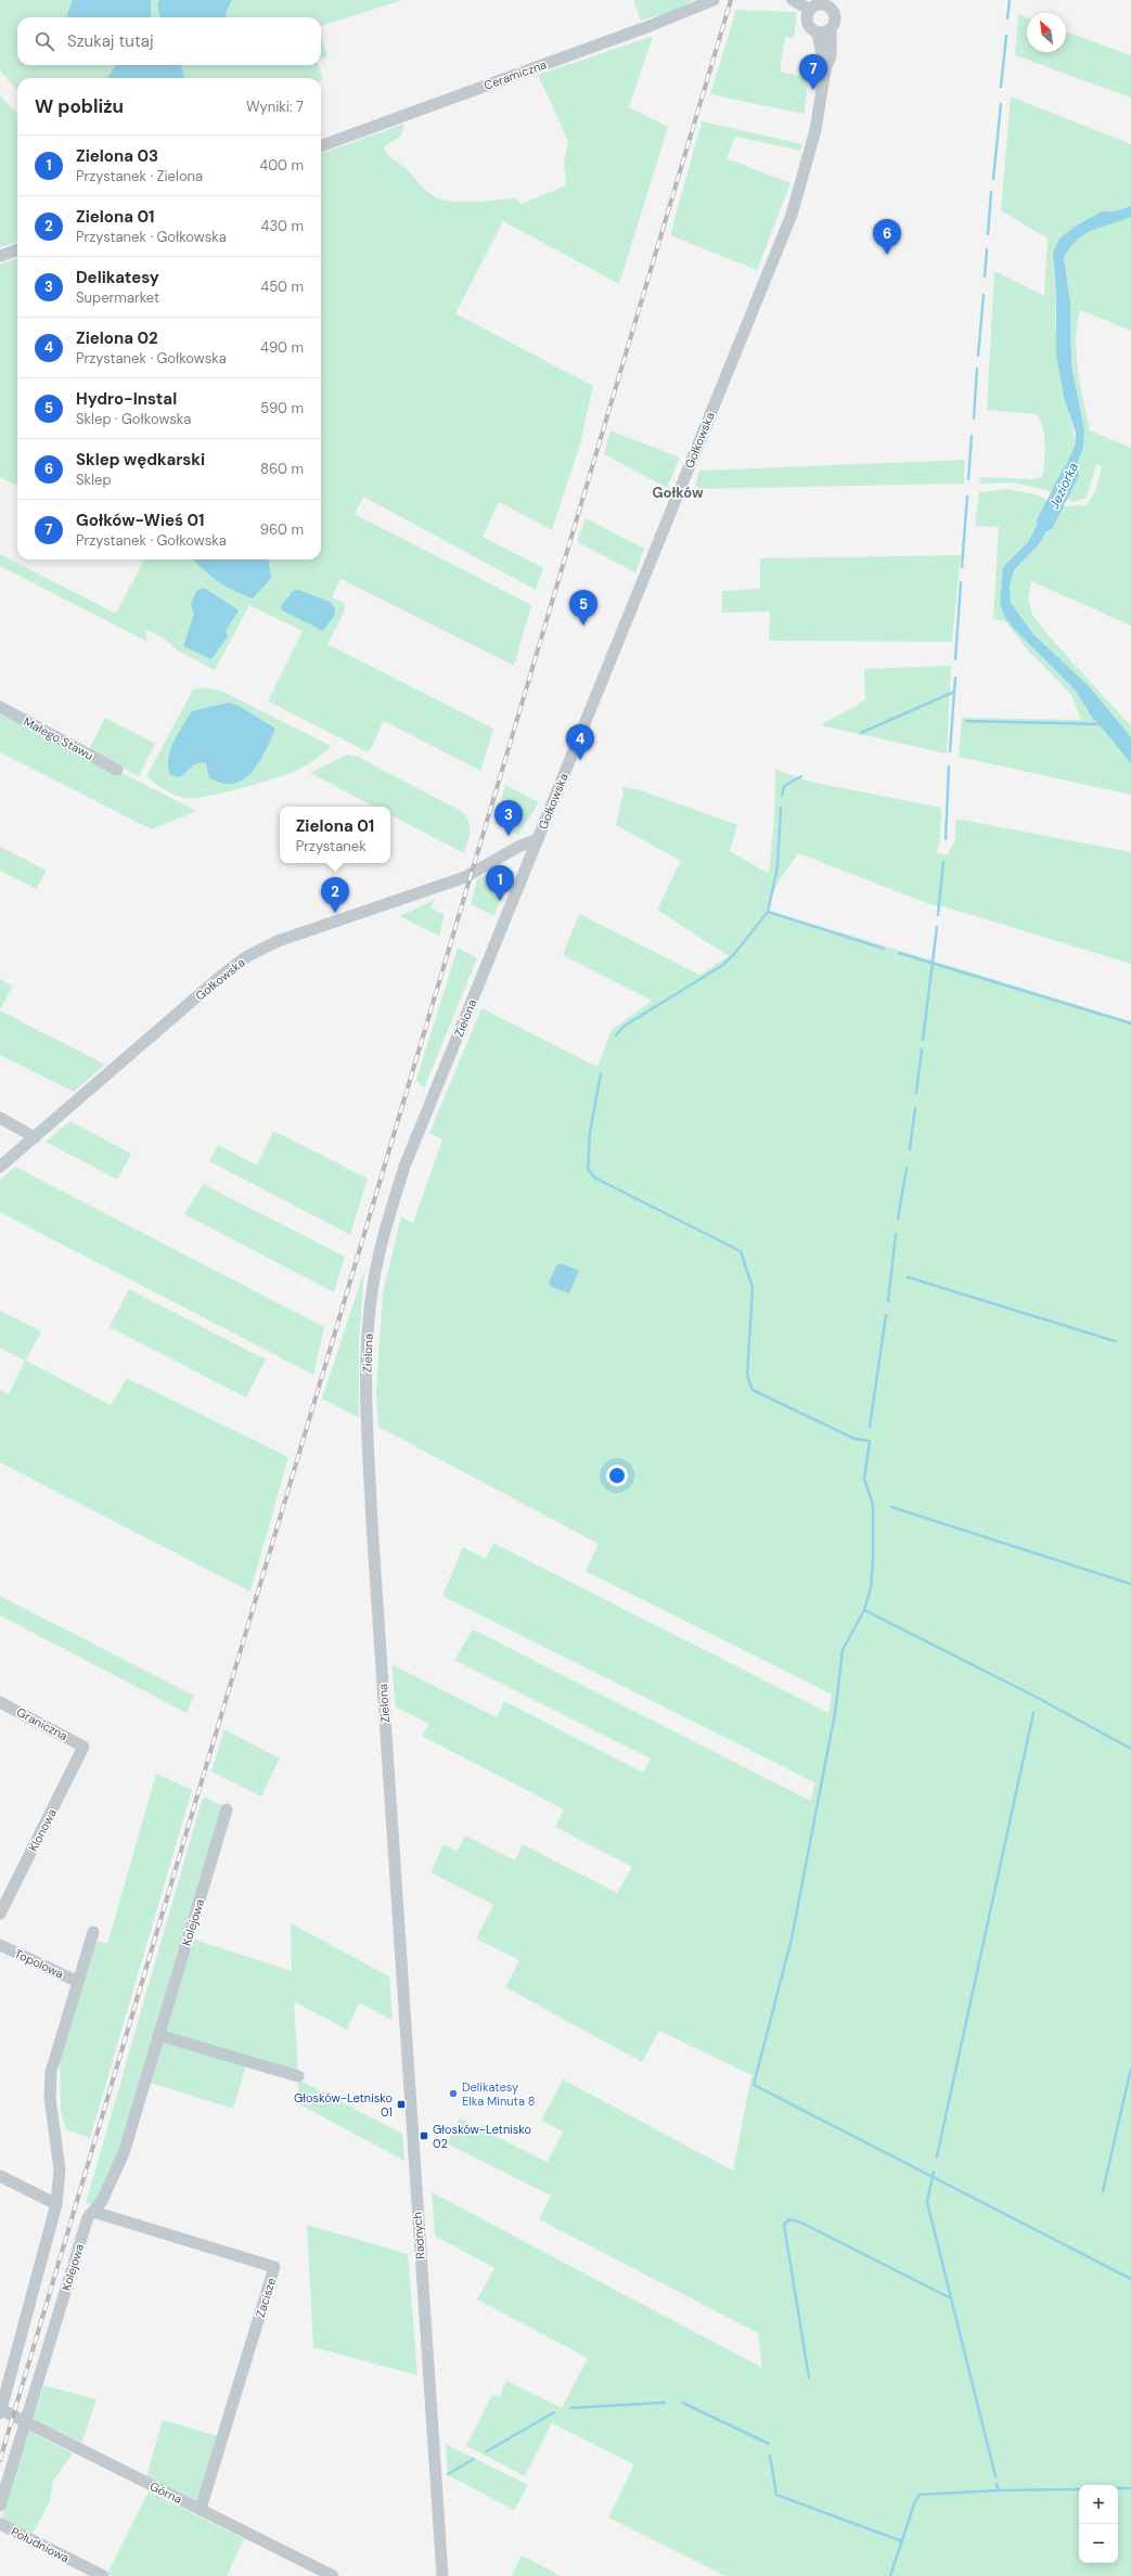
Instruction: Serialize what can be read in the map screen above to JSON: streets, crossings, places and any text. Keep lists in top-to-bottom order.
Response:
{
  "streets": {
    "street": [
      "Ceramiczna",
      "Gołkowska",
      "Małego Stawu",
      "Zielona",
      "Graniczna",
      "Klonowa",
      "Kolejowa",
      "Topolowa",
      "Radnych",
      "Zacisze",
      "Górna",
      "Południowa"
    ]
  },
  "crossings": [
    ["Gołkowska", "Zielona"],
    ["Zielona", "Radnych"],
    ["Graniczna", "Klonowa"],
    ["Kolejowa", "Zacisze"],
    ["Kolejowa", "Górna"],
    ["Zacisze", "Górna"]
  ],
  "districts": ["Gołków"],
  "water": ["Jeziorka"],
  "places": {
    "other": ["Delikatesy Elka Minuta 8"],
    "transit": ["Głosków-Letnisko 01", "Głosków-Letnisko 02"]
  },
  "north": "top left",
  "page": {
    "search": "Szukaj tutaj",
    "pins": [
      "7",
      "6",
      "5",
      "4",
      "3",
      "1",
      "2"
    ],
    "heading": ["W pobliżu", "Wyniki: 7"],
    "list": [
      {
        "mark": "1",
        "name": "Zielona 03",
        "note": "Przystanek · Zielona",
        "value": "400 m"
      },
      {
        "mark": "2",
        "name": "Zielona 01",
        "note": "Przystanek · Gołkowska",
        "value": "430 m"
      },
      {
        "mark": "3",
        "name": "Delikatesy",
        "note": "Supermarket",
        "value": "450 m"
      },
      {
        "mark": "4",
        "name": "Zielona 02",
        "note": "Przystanek · Gołkowska",
        "value": "490 m"
      },
      {
        "mark": "5",
        "name": "Hydro-Instal",
        "note": "Sklep · Gołkowska",
        "value": "590 m"
      },
      {
        "mark": "6",
        "name": "Sklep wędkarski",
        "note": "Sklep",
        "value": "860 m"
      },
      {
        "mark": "7",
        "name": "Gołków-Wieś 01",
        "note": "Przystanek · Gołkowska",
        "value": "960 m"
      }
    ],
    "popup": ["Zielona 01", "Przystanek"],
    "map_buttons": ["+", "−"]
  }
}
